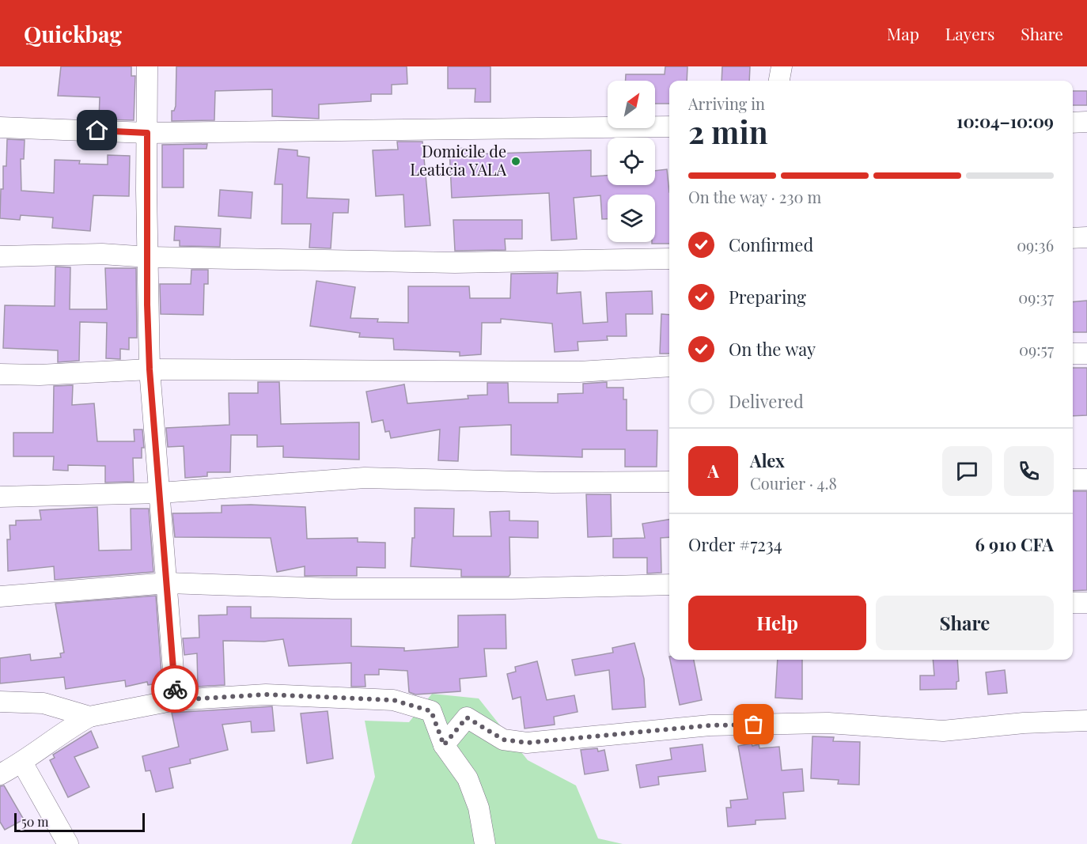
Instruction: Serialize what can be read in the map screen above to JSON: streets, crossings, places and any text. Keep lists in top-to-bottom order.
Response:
{
  "places": ["Domicile de Leaticia YALA"],
  "scale_bar": "50 m",
  "north": "top right",
  "page": {
    "header": "Quickbag",
    "nav": ["Map", "Layers", "Share"],
    "heading": ["2 min", "Arriving in", "10:04–10:09"],
    "panel": [
      "Alex",
      "Courier · 4.8",
      "Order #7234",
      "6 910 CFA"
    ],
    "bar": "On the way · 230 m",
    "list": [
      ["Confirmed", "09:36"],
      ["Preparing", "09:37"],
      ["On the way", "09:57"],
      "Delivered"
    ],
    "round": "A",
    "buttons": ["Help", "Share"],
    "scale": "50 m"
  }
}
